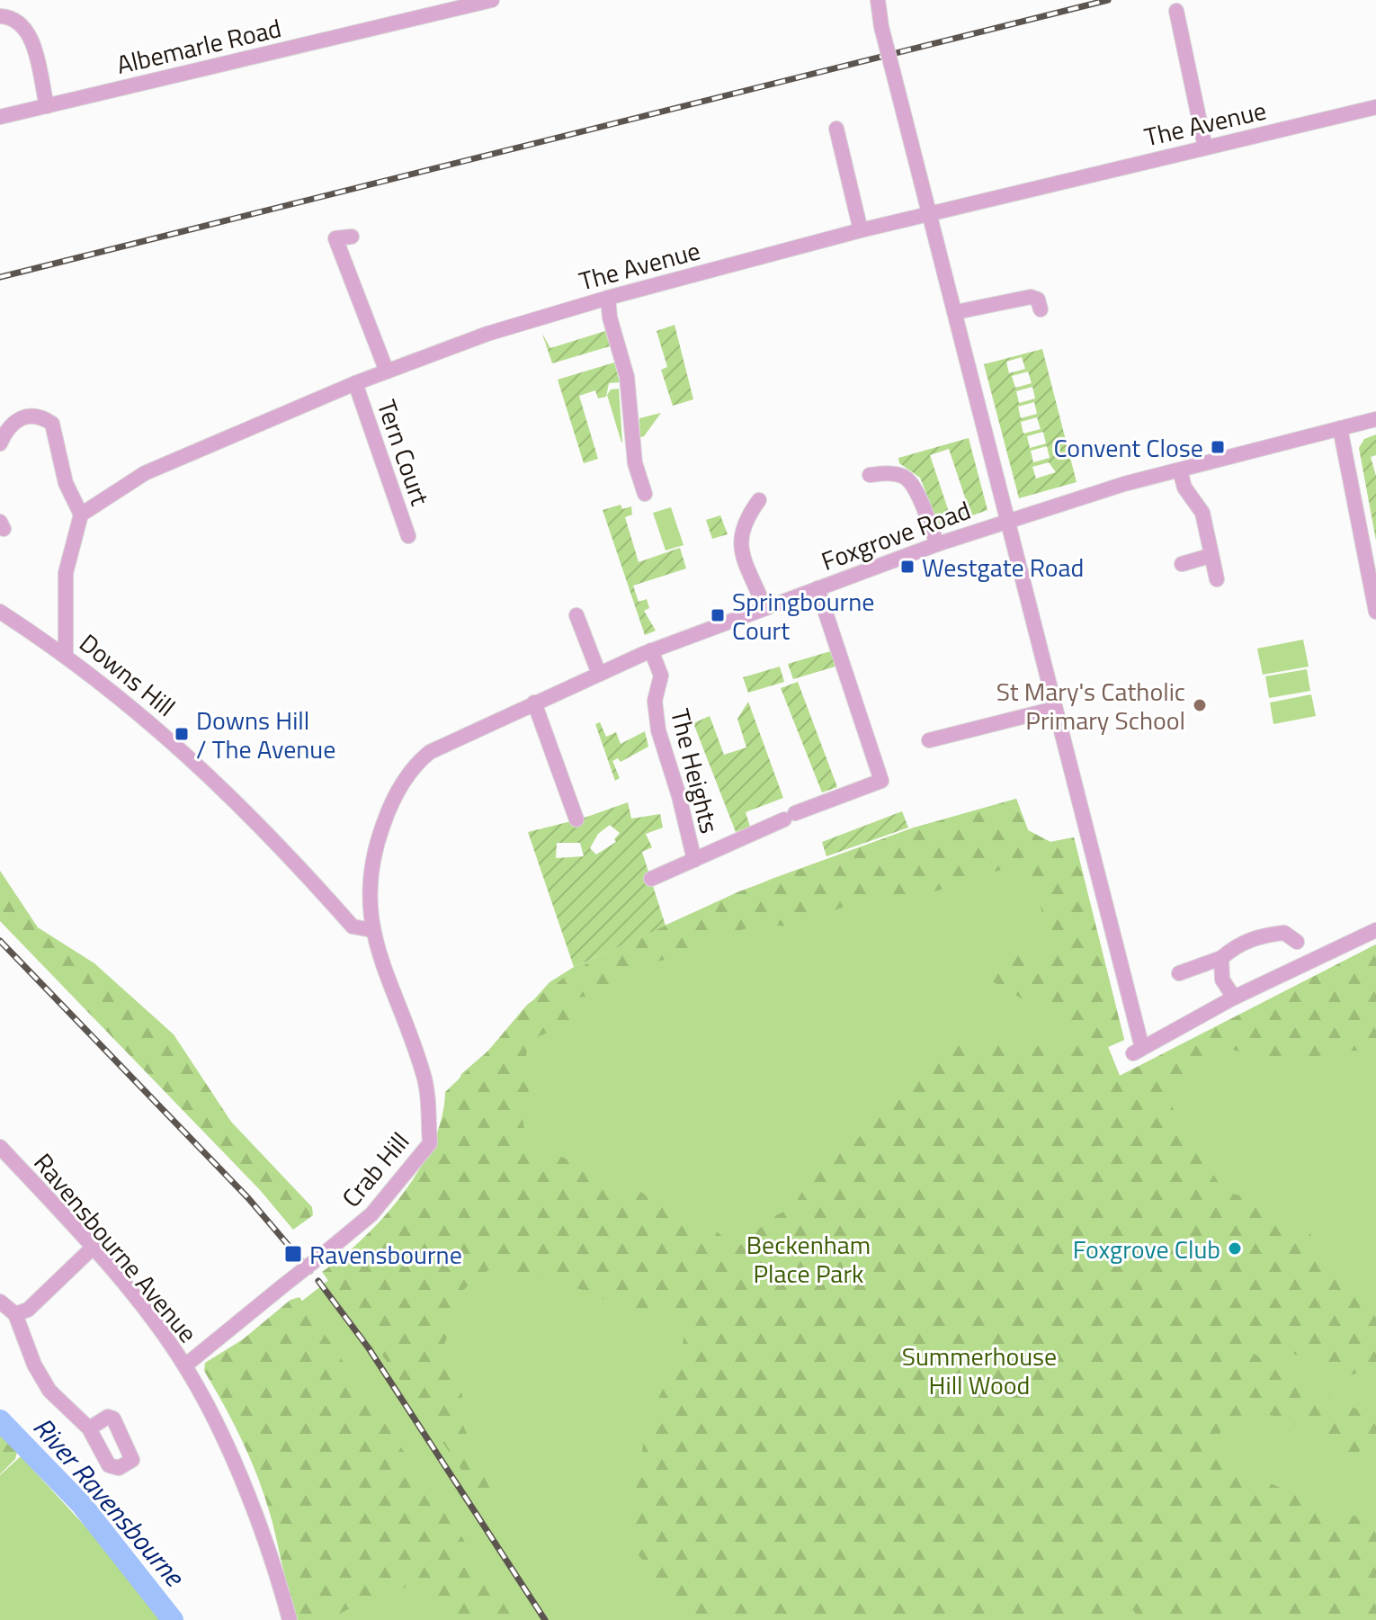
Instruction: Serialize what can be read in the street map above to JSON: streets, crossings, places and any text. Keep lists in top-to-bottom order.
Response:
{
  "streets": {
    "street": [
      "Albemarle Road",
      "The Avenue",
      "Tern Court",
      "Foxgrove Road",
      "Downs Hill",
      "The Heights",
      "Crab Hill",
      "Ravensbourne Avenue"
    ]
  },
  "crossings": [
    ["The Avenue", "Tern Court"],
    ["Foxgrove Road", "Downs Hill"],
    ["Foxgrove Road", "The Heights"],
    ["Foxgrove Road", "Crab Hill"],
    ["Downs Hill", "Crab Hill"],
    ["Crab Hill", "Ravensbourne Avenue"]
  ],
  "water": ["River Ravensbourne"],
  "parks": ["Beckenham Place Park", "Summerhouse Hill Wood"],
  "places": {
    "transit": [
      "Convent Close",
      "Westgate Road",
      "Springbourne Court",
      "Downs Hill / The Avenue",
      "Ravensbourne"
    ],
    "other": ["St Mary's Catholic Primary School", "Foxgrove Club"]
  }
}
